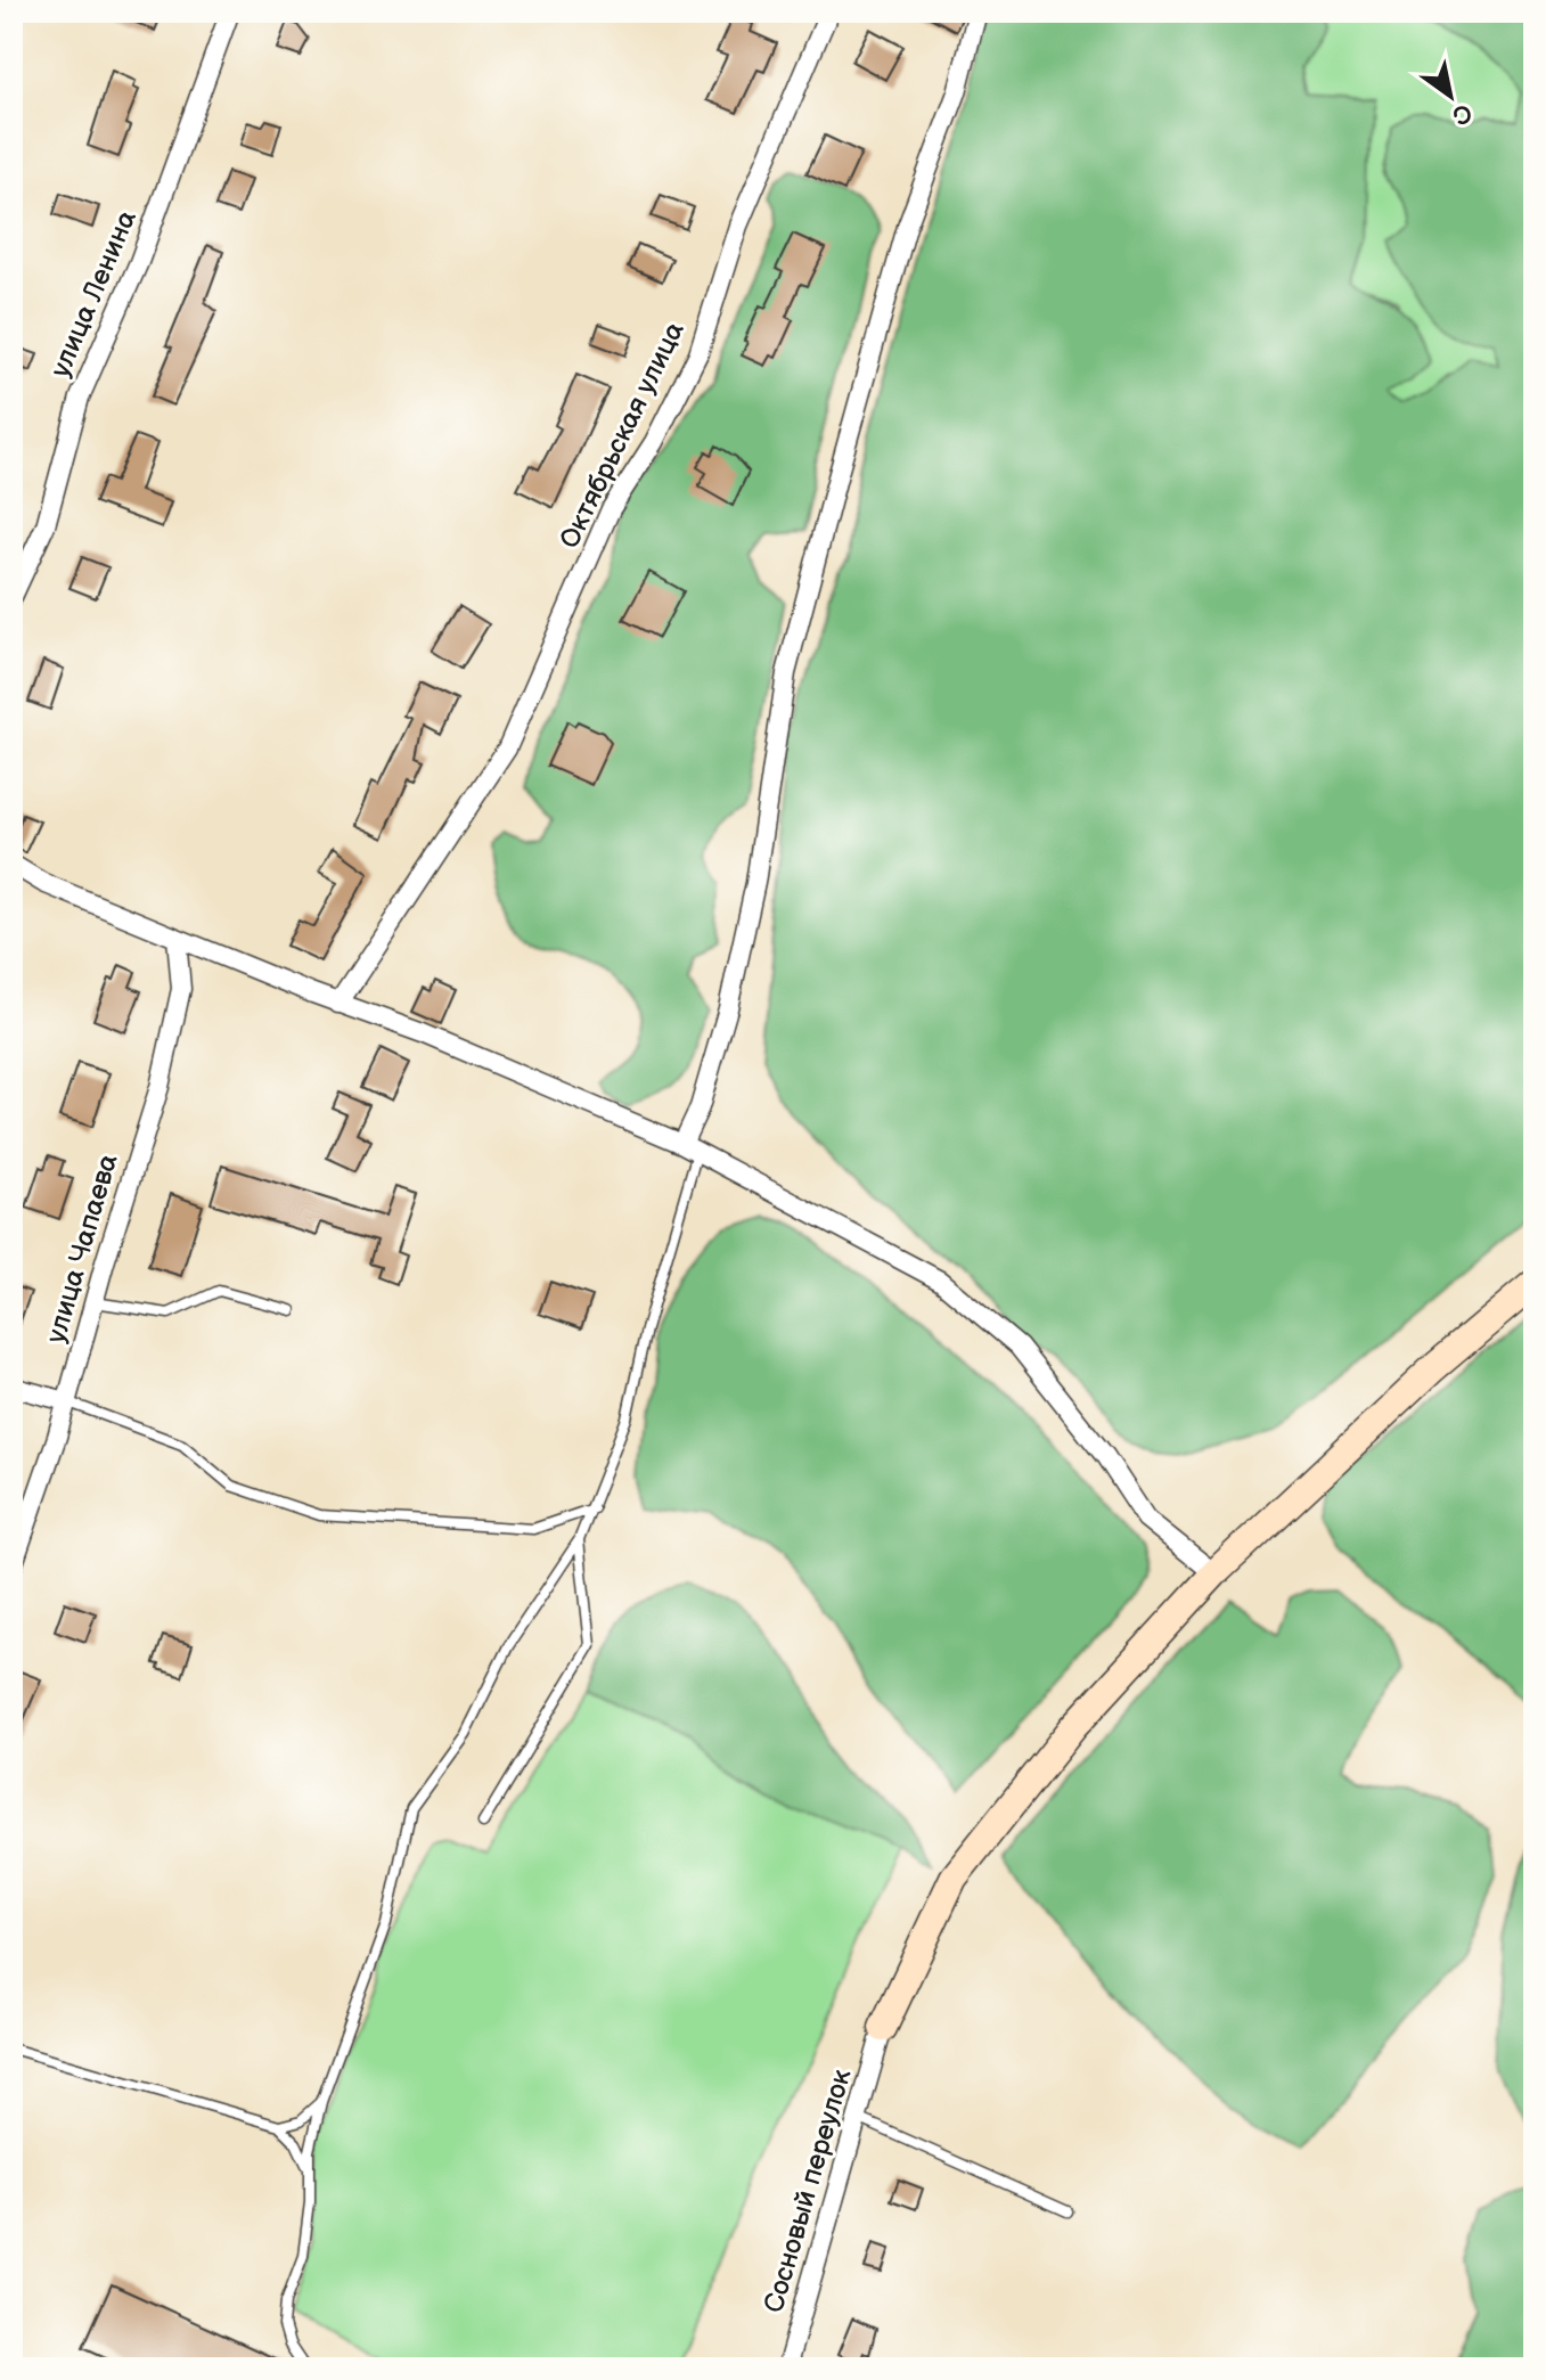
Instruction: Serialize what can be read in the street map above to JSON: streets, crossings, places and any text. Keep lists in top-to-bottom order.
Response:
{
  "streets": {
    "street": [
      "улица Ленина",
      "Октябрьская улица",
      "улица Чапаева",
      "Сосновый переулок"
    ]
  },
  "north": "bottom right"
}
